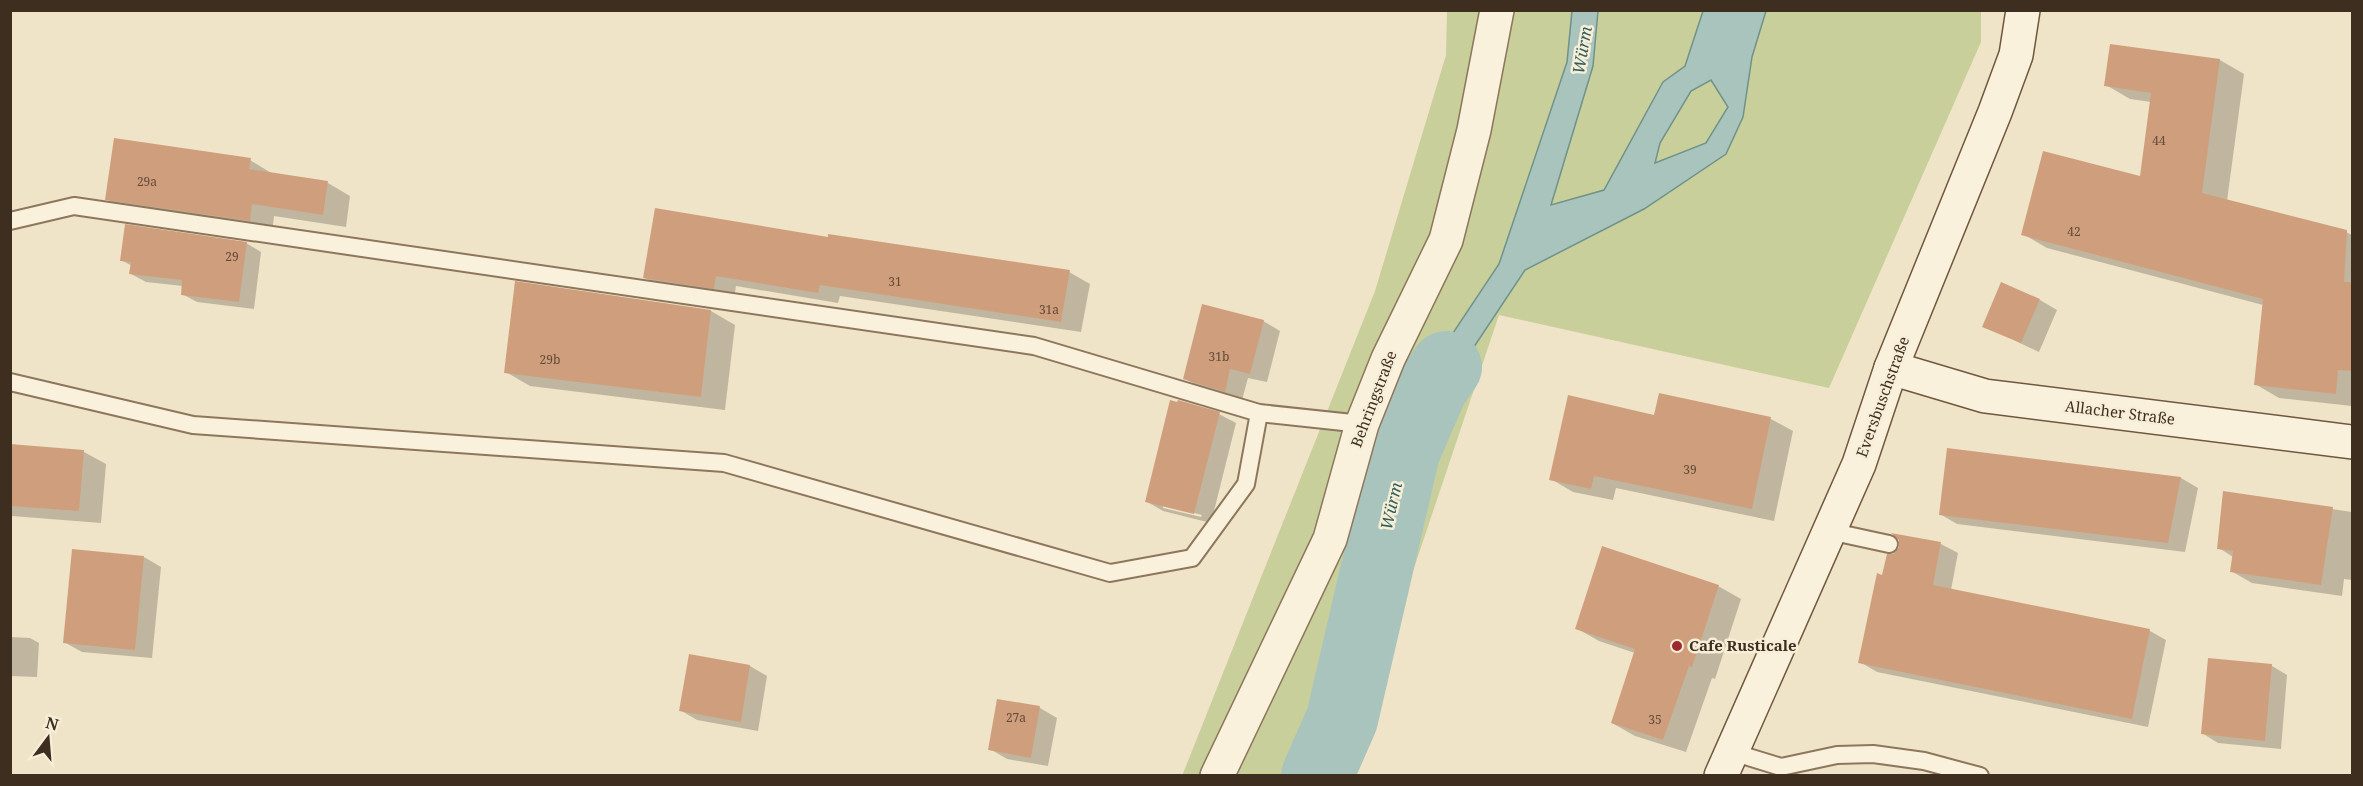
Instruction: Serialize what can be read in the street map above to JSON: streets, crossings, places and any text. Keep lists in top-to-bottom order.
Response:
{
  "streets": {
    "street": ["Eversbuschstraße", "Behringstraße", "Allacher Straße"]
  },
  "crossings": [
    ["Eversbuschstraße", "Allacher Straße"]
  ],
  "water": ["Würm"],
  "places": ["Cafe Rusticale"],
  "house_numbers": [
    "44",
    "29a",
    "42",
    "29",
    "31",
    "31a",
    "31b",
    "29b",
    "39",
    "27a",
    "35"
  ],
  "north": "top"
}
